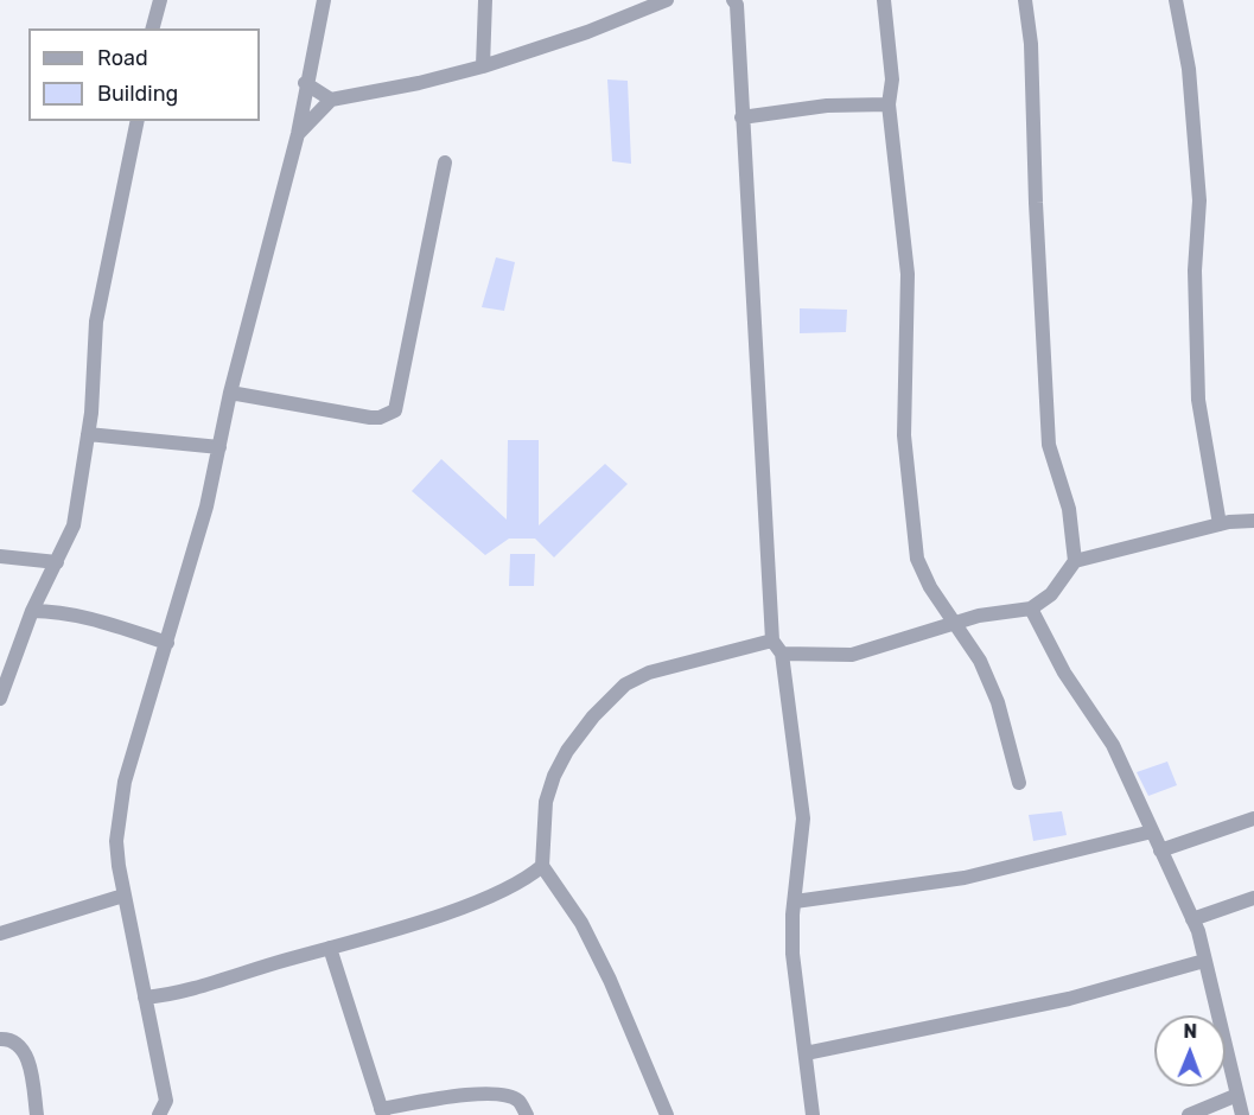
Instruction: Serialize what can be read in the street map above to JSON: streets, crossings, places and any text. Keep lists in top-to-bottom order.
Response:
{
  "legend": ["Road", "Building"],
  "north": "top"
}
